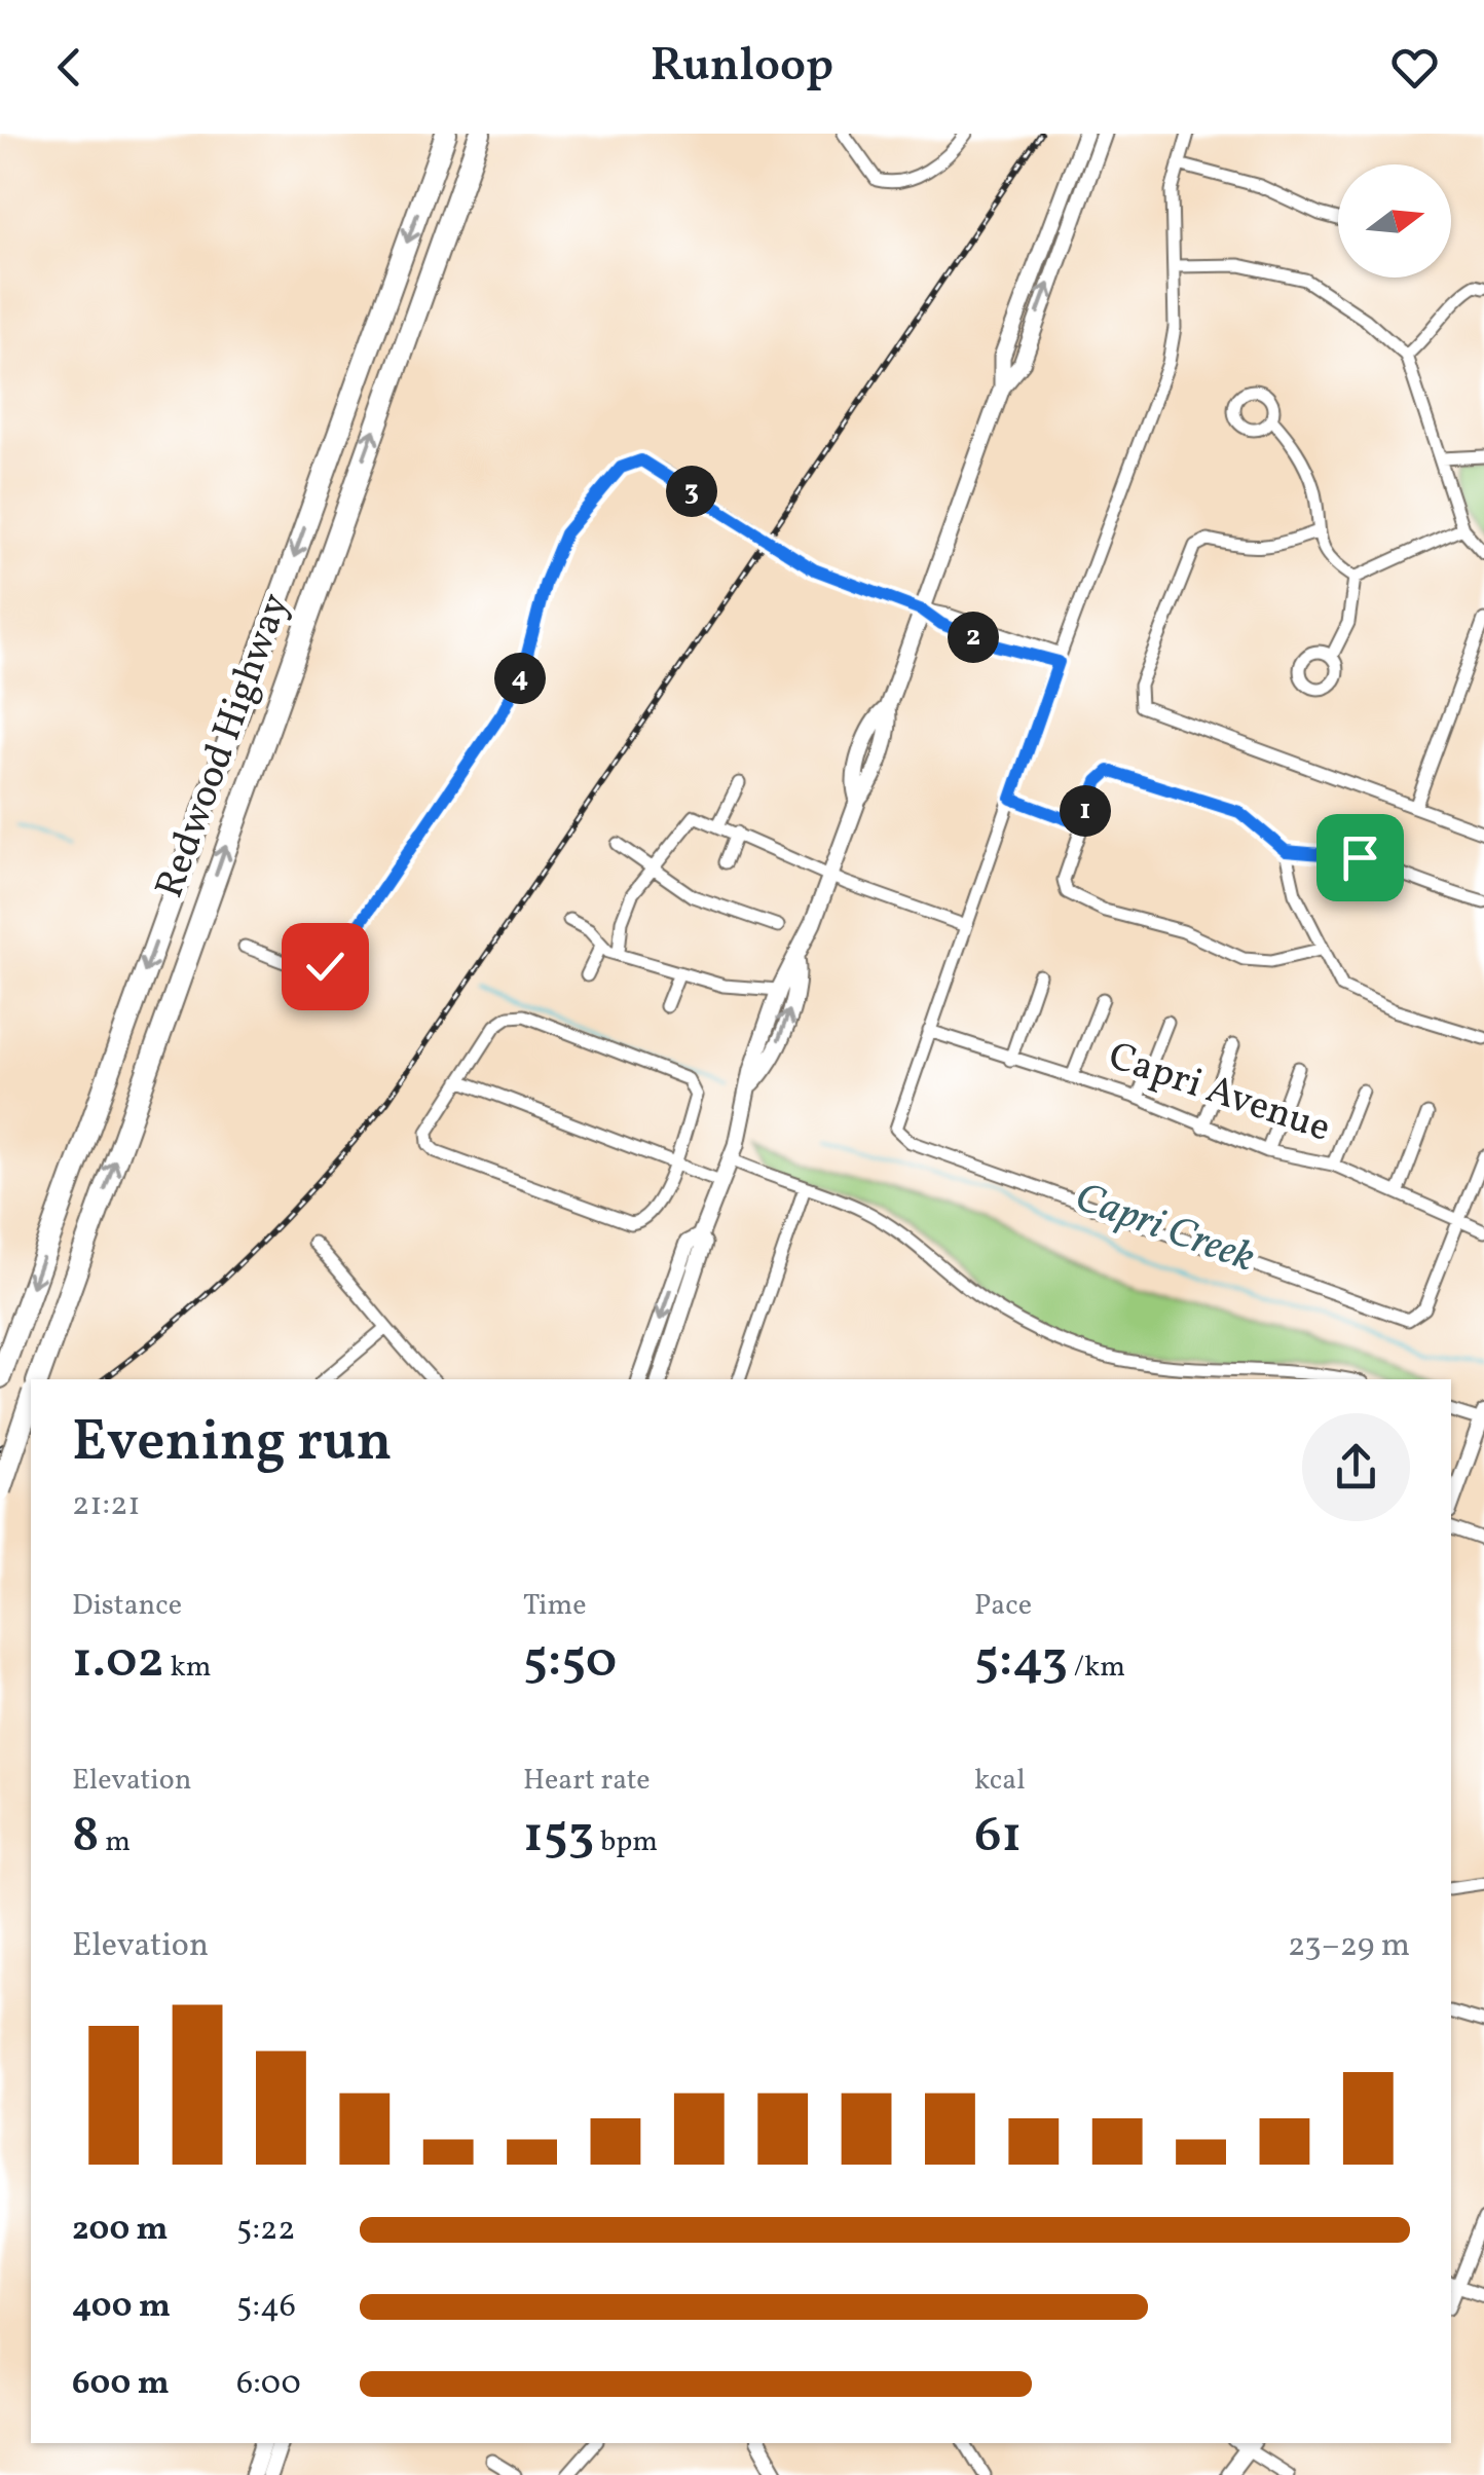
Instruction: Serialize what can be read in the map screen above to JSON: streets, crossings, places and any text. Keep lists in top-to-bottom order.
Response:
{
  "streets": {
    "highway": ["Redwood Highway"],
    "street": ["Capri Avenue"]
  },
  "water": ["Capri Creek"],
  "north": "right",
  "page": {
    "header": "Runloop",
    "pins": [
      "3",
      "2",
      "4",
      "1"
    ],
    "heading": ["Evening run", "21:21"],
    "stats": [
      ["Distance", "1.02 km"],
      ["Time", "5:50"],
      ["Pace", "5:43 /km"],
      ["Elevation", "8 m"],
      ["Heart rate", "153 bpm"],
      ["kcal", "61"]
    ],
    "chart": ["Elevation", "23–29 m"],
    "list": [
      {
        "name": "200 m",
        "note": "5:22"
      },
      {
        "name": "400 m",
        "note": "5:46"
      },
      {
        "name": "600 m",
        "note": "6:00"
      }
    ]
  }
}
